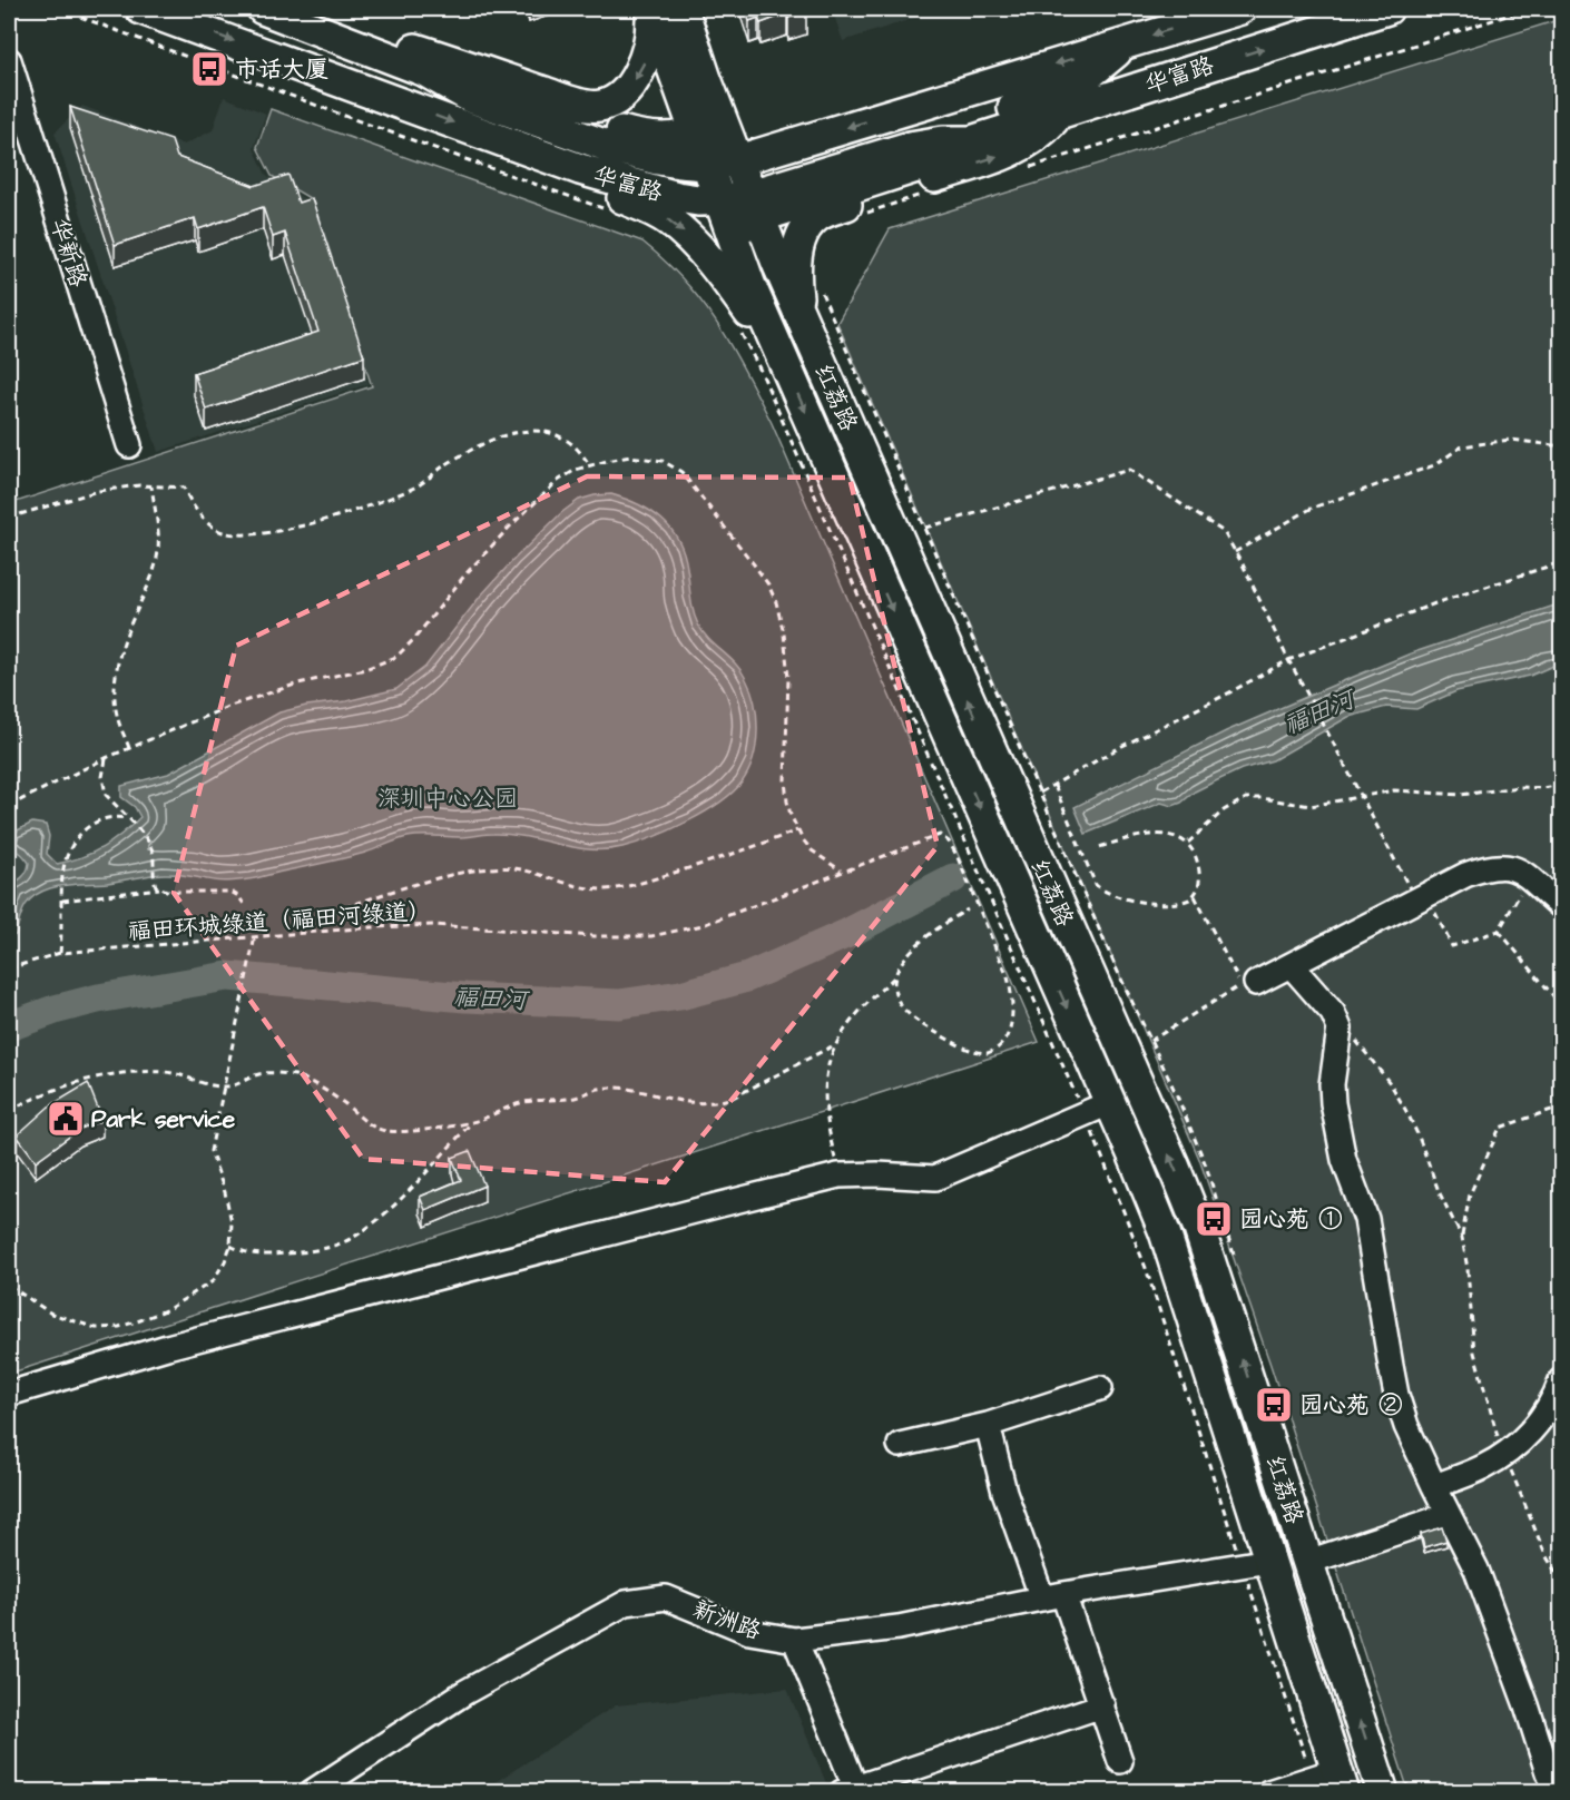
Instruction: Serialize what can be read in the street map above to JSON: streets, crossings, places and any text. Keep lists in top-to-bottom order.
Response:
{
  "streets": {
    "main road": ["华富路", "红荔路"],
    "street": ["华新路", "新洲路"],
    "path": ["福田环城绿道（福田河绿道）"]
  },
  "crossings": [
    ["华富路", "红荔路"],
    ["红荔路", "新洲路"]
  ],
  "water": ["福田河"],
  "parks": ["深圳中心公园"],
  "places": {
    "bus stop": ["市话大厦", "园心苑 ①", "园心苑 ②"],
    "public building": ["Park service"]
  }
}
